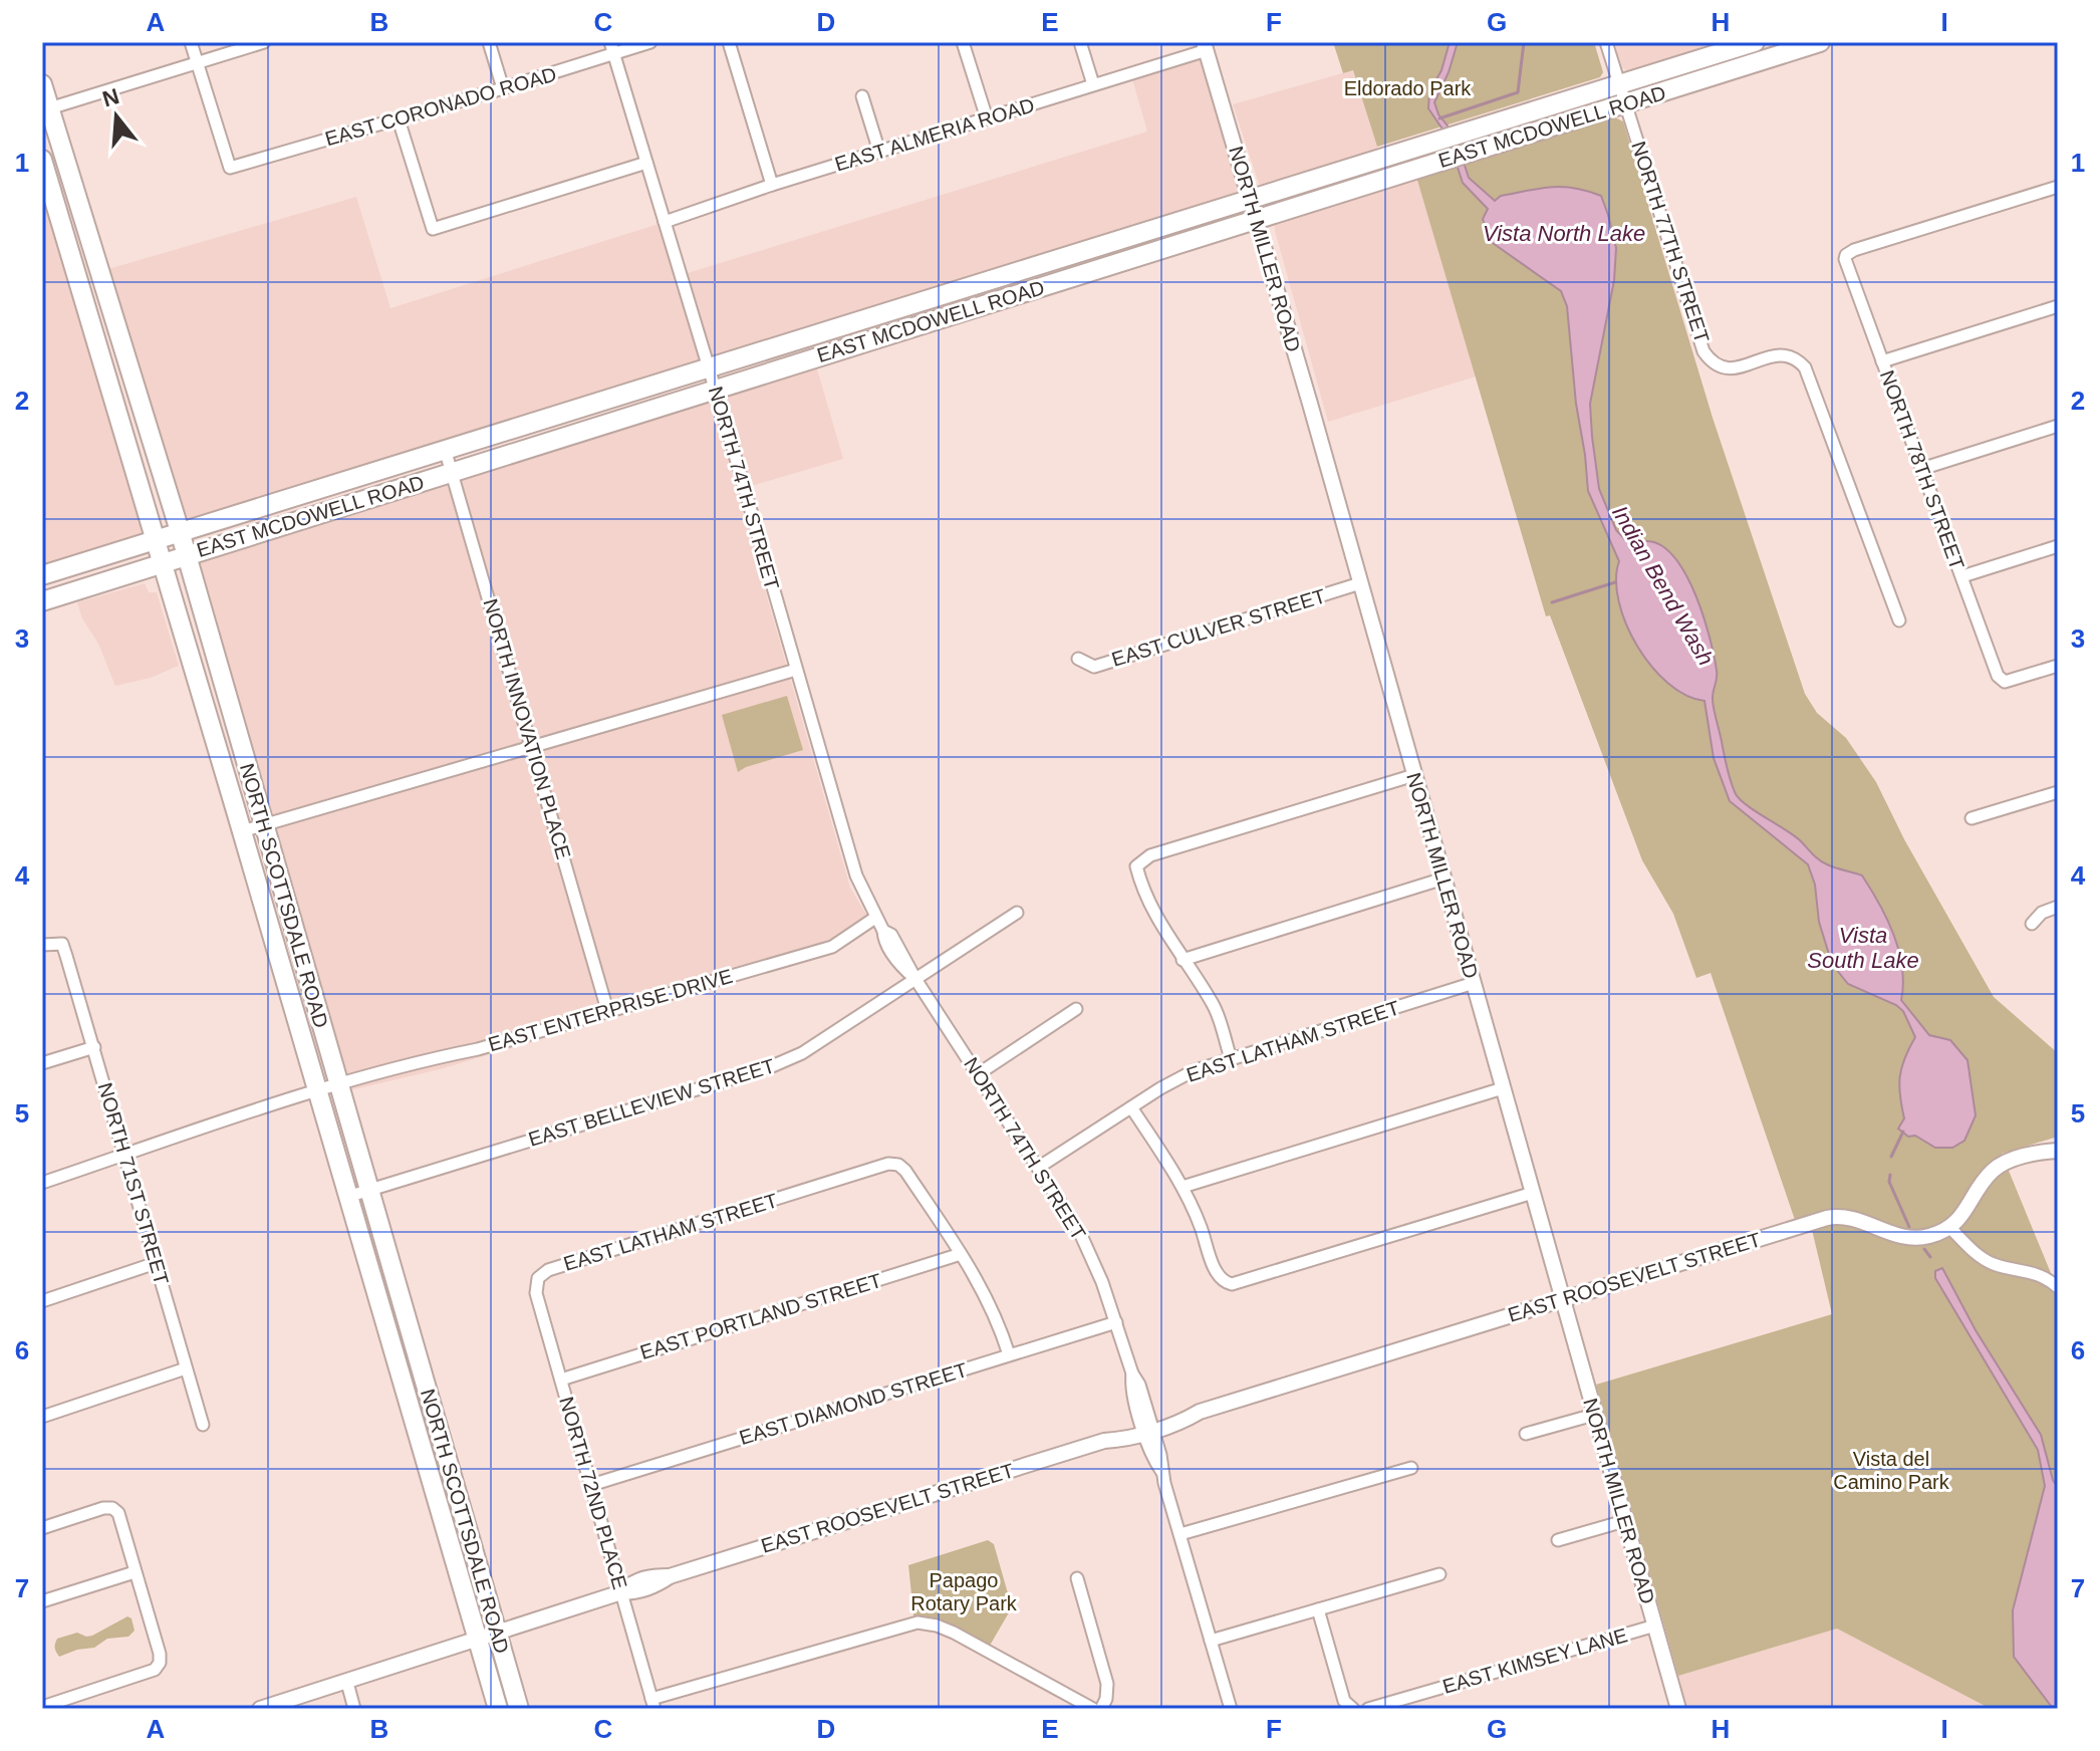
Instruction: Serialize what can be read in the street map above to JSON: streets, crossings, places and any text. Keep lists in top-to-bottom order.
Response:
{
  "streets": {
    "main road": ["EAST MCDOWELL ROAD", "NORTH SCOTTSDALE ROAD"],
    "street": [
      "EAST CORONADO ROAD",
      "EAST ALMERIA ROAD",
      "NORTH 77TH STREET",
      "NORTH MILLER ROAD",
      "NORTH 78TH STREET",
      "NORTH 74TH STREET",
      "EAST CULVER STREET",
      "NORTH INNOVATION PLACE",
      "EAST ENTERPRISE DRIVE",
      "EAST LATHAM STREET",
      "EAST BELLEVIEW STREET",
      "NORTH 71ST STREET",
      "EAST ROOSEVELT STREET",
      "EAST PORTLAND STREET",
      "EAST DIAMOND STREET",
      "NORTH 72ND PLACE",
      "EAST KIMSEY LANE"
    ]
  },
  "crossings": [
    ["EAST CORONADO ROAD", "NORTH 74TH STREET"],
    ["EAST MCDOWELL ROAD", "NORTH 77TH STREET"],
    ["EAST MCDOWELL ROAD", "NORTH MILLER ROAD"],
    ["EAST MCDOWELL ROAD", "NORTH 74TH STREET"],
    ["EAST MCDOWELL ROAD", "NORTH INNOVATION PLACE"],
    ["EAST MCDOWELL ROAD", "NORTH SCOTTSDALE ROAD"],
    ["EAST ALMERIA ROAD", "NORTH MILLER ROAD"],
    ["EAST ALMERIA ROAD", "NORTH 74TH STREET"],
    ["NORTH MILLER ROAD", "EAST CULVER STREET"],
    ["NORTH MILLER ROAD", "EAST LATHAM STREET"],
    ["NORTH MILLER ROAD", "EAST ROOSEVELT STREET"],
    ["NORTH MILLER ROAD", "EAST KIMSEY LANE"],
    ["NORTH 74TH STREET", "EAST ENTERPRISE DRIVE"],
    ["NORTH 74TH STREET", "EAST LATHAM STREET"],
    ["NORTH 74TH STREET", "EAST BELLEVIEW STREET"],
    ["NORTH 74TH STREET", "EAST ROOSEVELT STREET"],
    ["NORTH 74TH STREET", "EAST DIAMOND STREET"],
    ["NORTH INNOVATION PLACE", "EAST ENTERPRISE DRIVE"],
    ["NORTH SCOTTSDALE ROAD", "EAST ENTERPRISE DRIVE"],
    ["NORTH SCOTTSDALE ROAD", "EAST BELLEVIEW STREET"],
    ["NORTH SCOTTSDALE ROAD", "EAST ROOSEVELT STREET"],
    ["EAST LATHAM STREET", "EAST PORTLAND STREET"],
    ["EAST LATHAM STREET", "NORTH 72ND PLACE"],
    ["EAST ROOSEVELT STREET", "NORTH 72ND PLACE"],
    ["EAST PORTLAND STREET", "NORTH 72ND PLACE"],
    ["EAST DIAMOND STREET", "NORTH 72ND PLACE"]
  ],
  "water": ["Vista North Lake", "Indian Bend Wash", "Vista South Lake"],
  "parks": ["Eldorado Park", "Vista del Camino Park", "Papago Rotary Park"],
  "north": "top",
  "grid": {
    "columns": [
      "A",
      "B",
      "C",
      "D",
      "E",
      "F",
      "G",
      "H",
      "I"
    ],
    "rows": [
      "1",
      "2",
      "3",
      "4",
      "5",
      "6",
      "7"
    ]
  }
}
